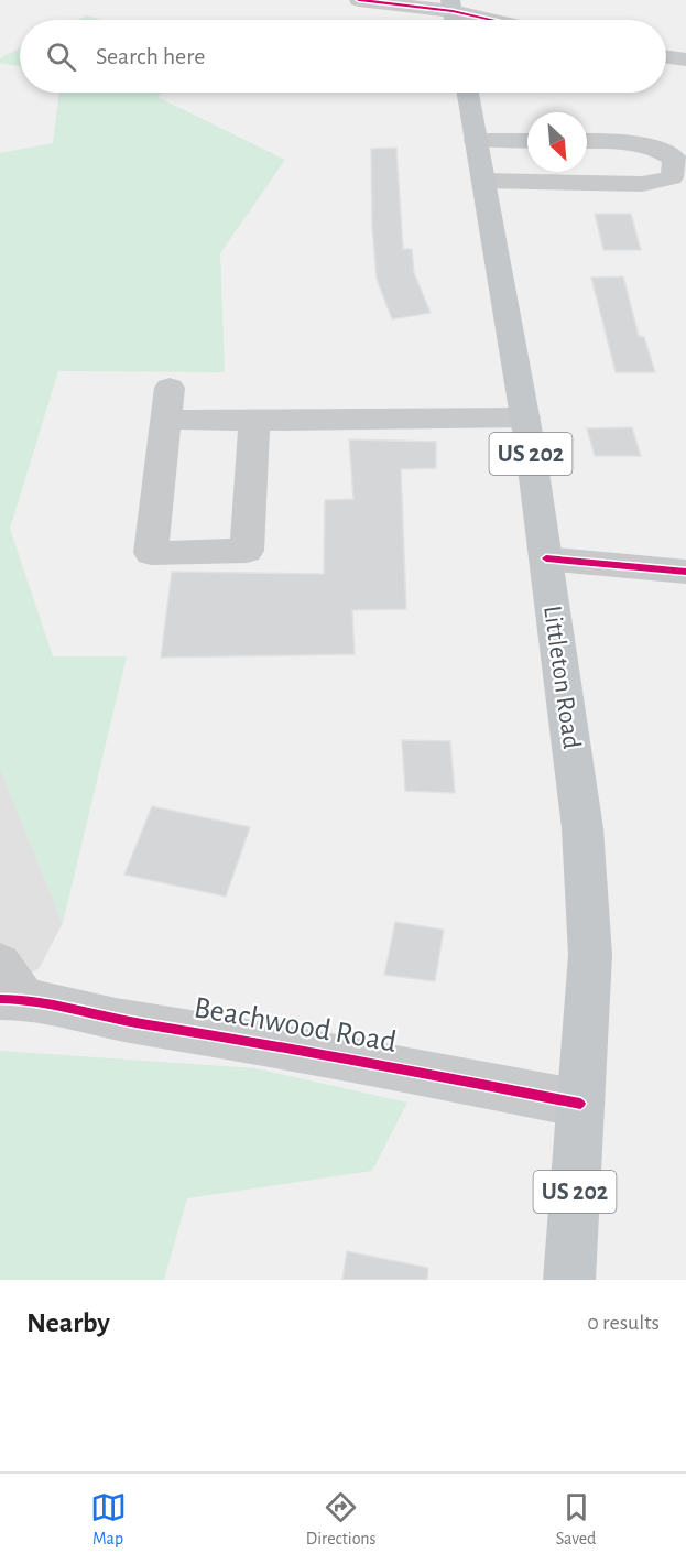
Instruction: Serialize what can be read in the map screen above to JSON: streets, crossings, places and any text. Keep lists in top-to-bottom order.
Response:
{
  "streets": {
    "main road": ["US 202", "Littleton Road"],
    "street": ["Beachwood Road"]
  },
  "crossings": [
    ["Littleton Road", "Beachwood Road"]
  ],
  "north": "bottom right",
  "page": {
    "search": "Search here",
    "heading": ["Nearby", "0 results"],
    "nav": ["Map", "Directions", "Saved"]
  }
}
